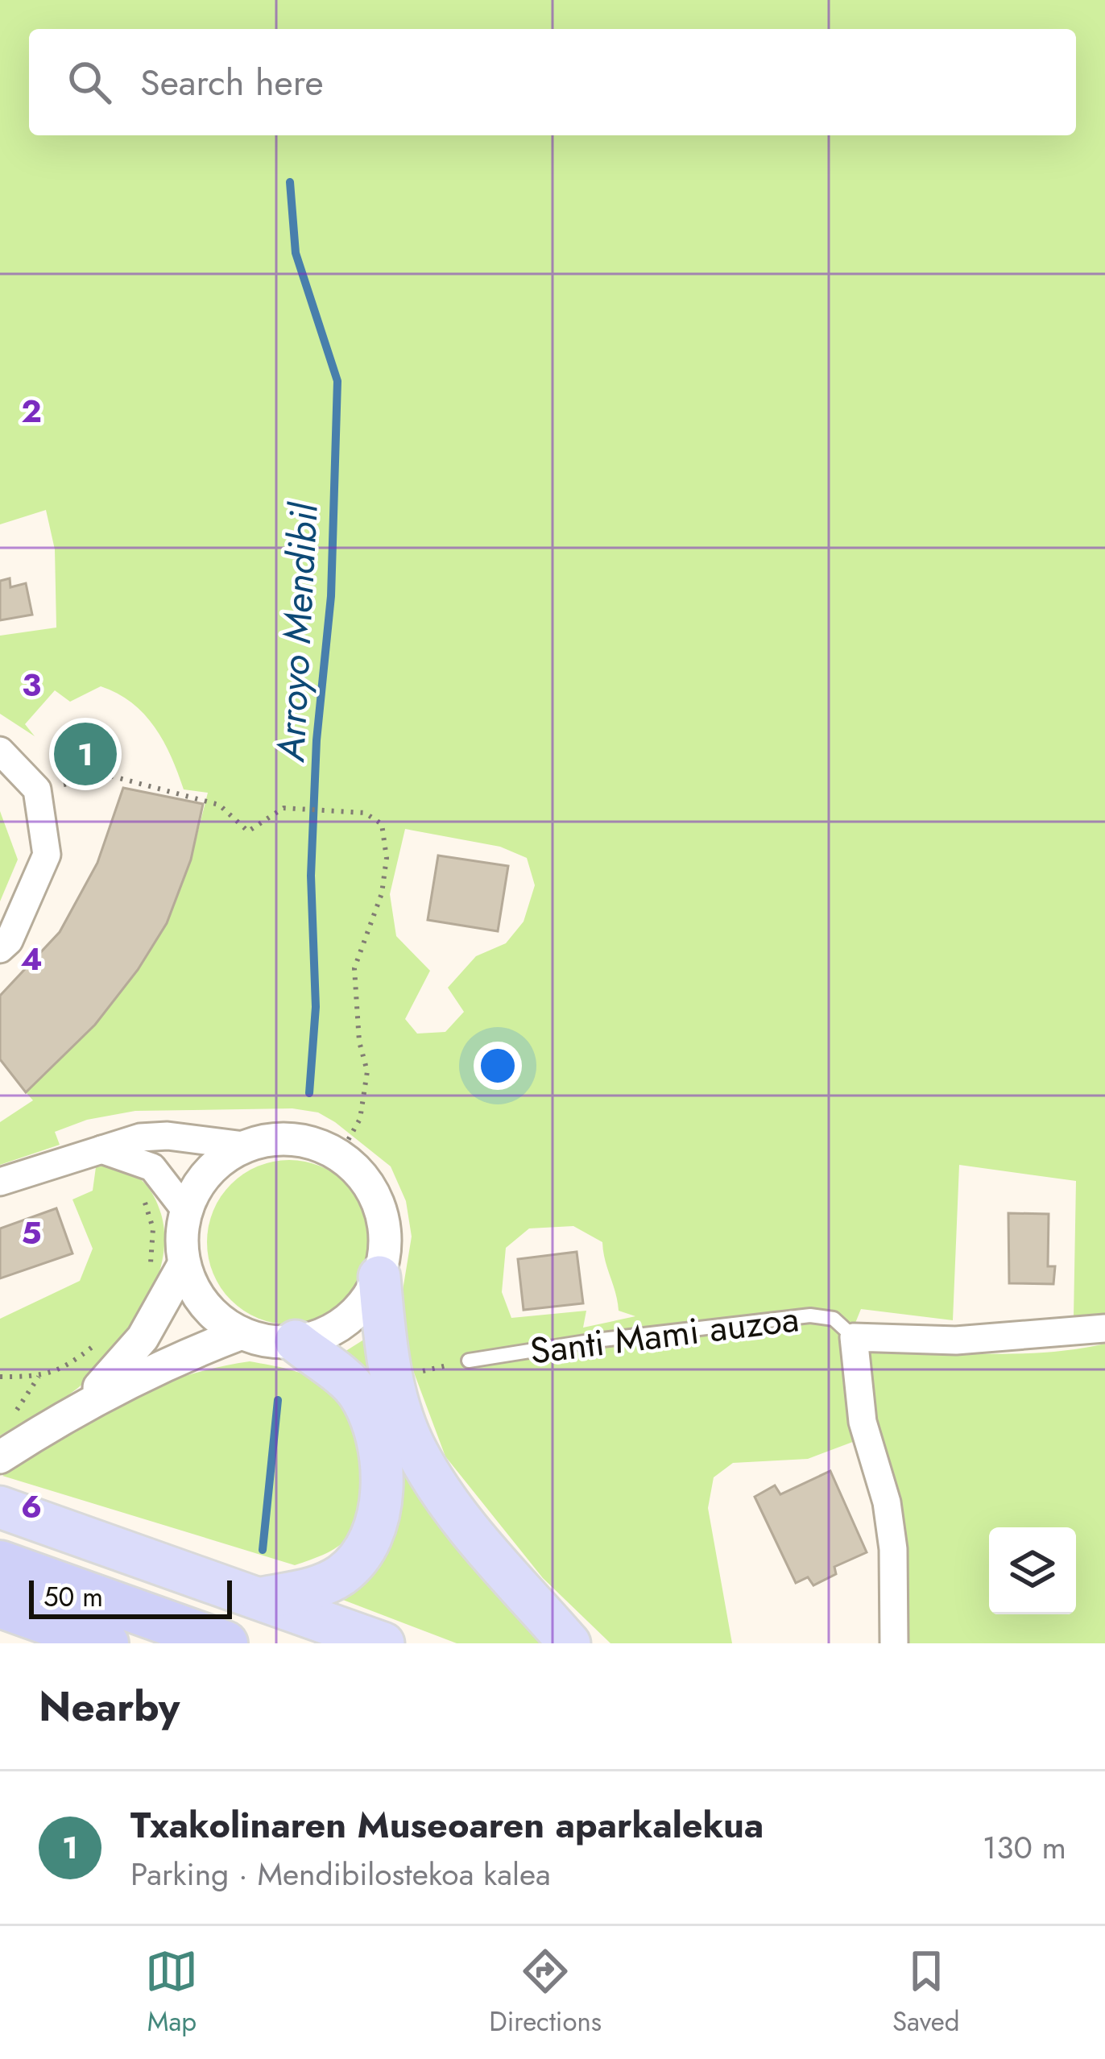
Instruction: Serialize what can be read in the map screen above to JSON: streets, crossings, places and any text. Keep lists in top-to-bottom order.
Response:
{
  "streets": {
    "street": ["Santi Mami auzoa"]
  },
  "water": ["Arroyo Mendibil"],
  "scale_bar": "50 m",
  "page": {
    "search": "Search here",
    "pins": "1",
    "scale": "50 m",
    "heading": "Nearby",
    "list": [
      {
        "mark": "1",
        "name": "Txakolinaren Museoaren aparkalekua",
        "note": "Parking · Mendibilostekoa kalea",
        "value": "130 m"
      }
    ],
    "nav": ["Map", "Directions", "Saved"]
  },
  "grid": {
    "rows": [
      "2",
      "3",
      "4",
      "5",
      "6"
    ]
  }
}
